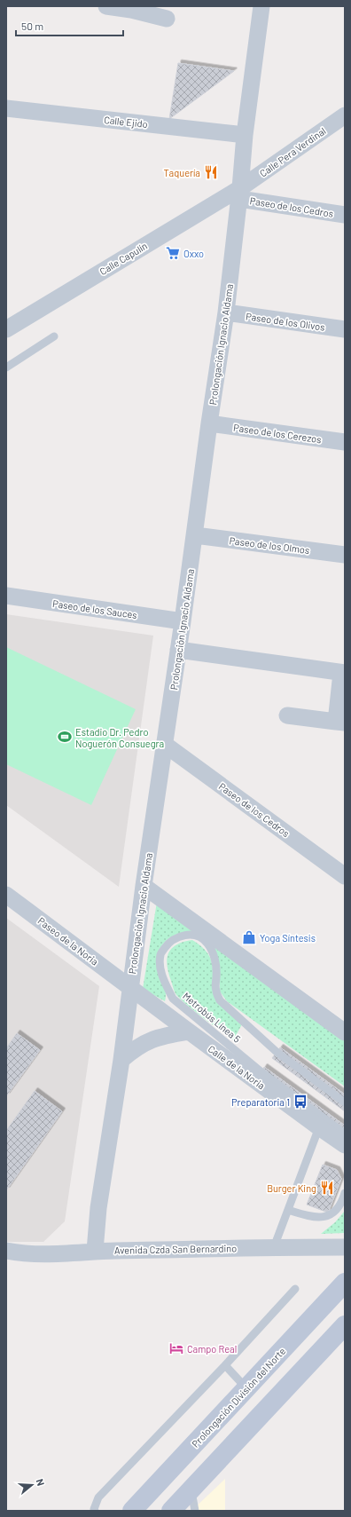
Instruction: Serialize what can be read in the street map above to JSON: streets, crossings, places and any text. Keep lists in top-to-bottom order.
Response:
{
  "streets": {
    "main road": ["Prolongación División del Norte"],
    "street": [
      "Calle Ejido",
      "Calle Pera Verdinal",
      "Paseo de los Cedros",
      "Calle Capulín",
      "Paseo de los Olivos",
      "Prolongación Ignacio Aldama",
      "Paseo de los Cerezos",
      "Paseo de los Olmos",
      "Paseo de los Sauces",
      "Paseo de la Noria",
      "Calle de la Noria",
      "Avenida Czda San Bernardino"
    ],
    "lane": ["Metrobús Línea 5"]
  },
  "crossings": [
    ["Calle Ejido", "Prolongación Ignacio Aldama"],
    ["Calle Pera Verdinal", "Paseo de los Cedros"],
    ["Calle Pera Verdinal", "Calle Capulín"],
    ["Calle Pera Verdinal", "Prolongación Ignacio Aldama"],
    ["Paseo de los Cedros", "Calle Capulín"],
    ["Paseo de los Cedros", "Prolongación Ignacio Aldama"],
    ["Calle Capulín", "Prolongación Ignacio Aldama"],
    ["Paseo de los Olivos", "Prolongación Ignacio Aldama"],
    ["Prolongación Ignacio Aldama", "Paseo de los Cerezos"],
    ["Prolongación Ignacio Aldama", "Paseo de los Olmos"],
    ["Prolongación Ignacio Aldama", "Paseo de los Sauces"],
    ["Prolongación Ignacio Aldama", "Paseo de la Noria"],
    ["Prolongación Ignacio Aldama", "Calle de la Noria"],
    ["Prolongación Ignacio Aldama", "Avenida Czda San Bernardino"],
    ["Paseo de la Noria", "Calle de la Noria"]
  ],
  "places": {
    "restaurant": ["Taquería", "Burger King"],
    "supermarket": ["Oxxo"],
    "sports": ["Estadio Dr. Pedro Noguerón Consuegra"],
    "shop": ["Yoga Síntesis"],
    "bus stop": ["Preparatoria 1"],
    "hotel": ["Campo Real"]
  },
  "scale_bar": "50 m",
  "north": "right"
}
